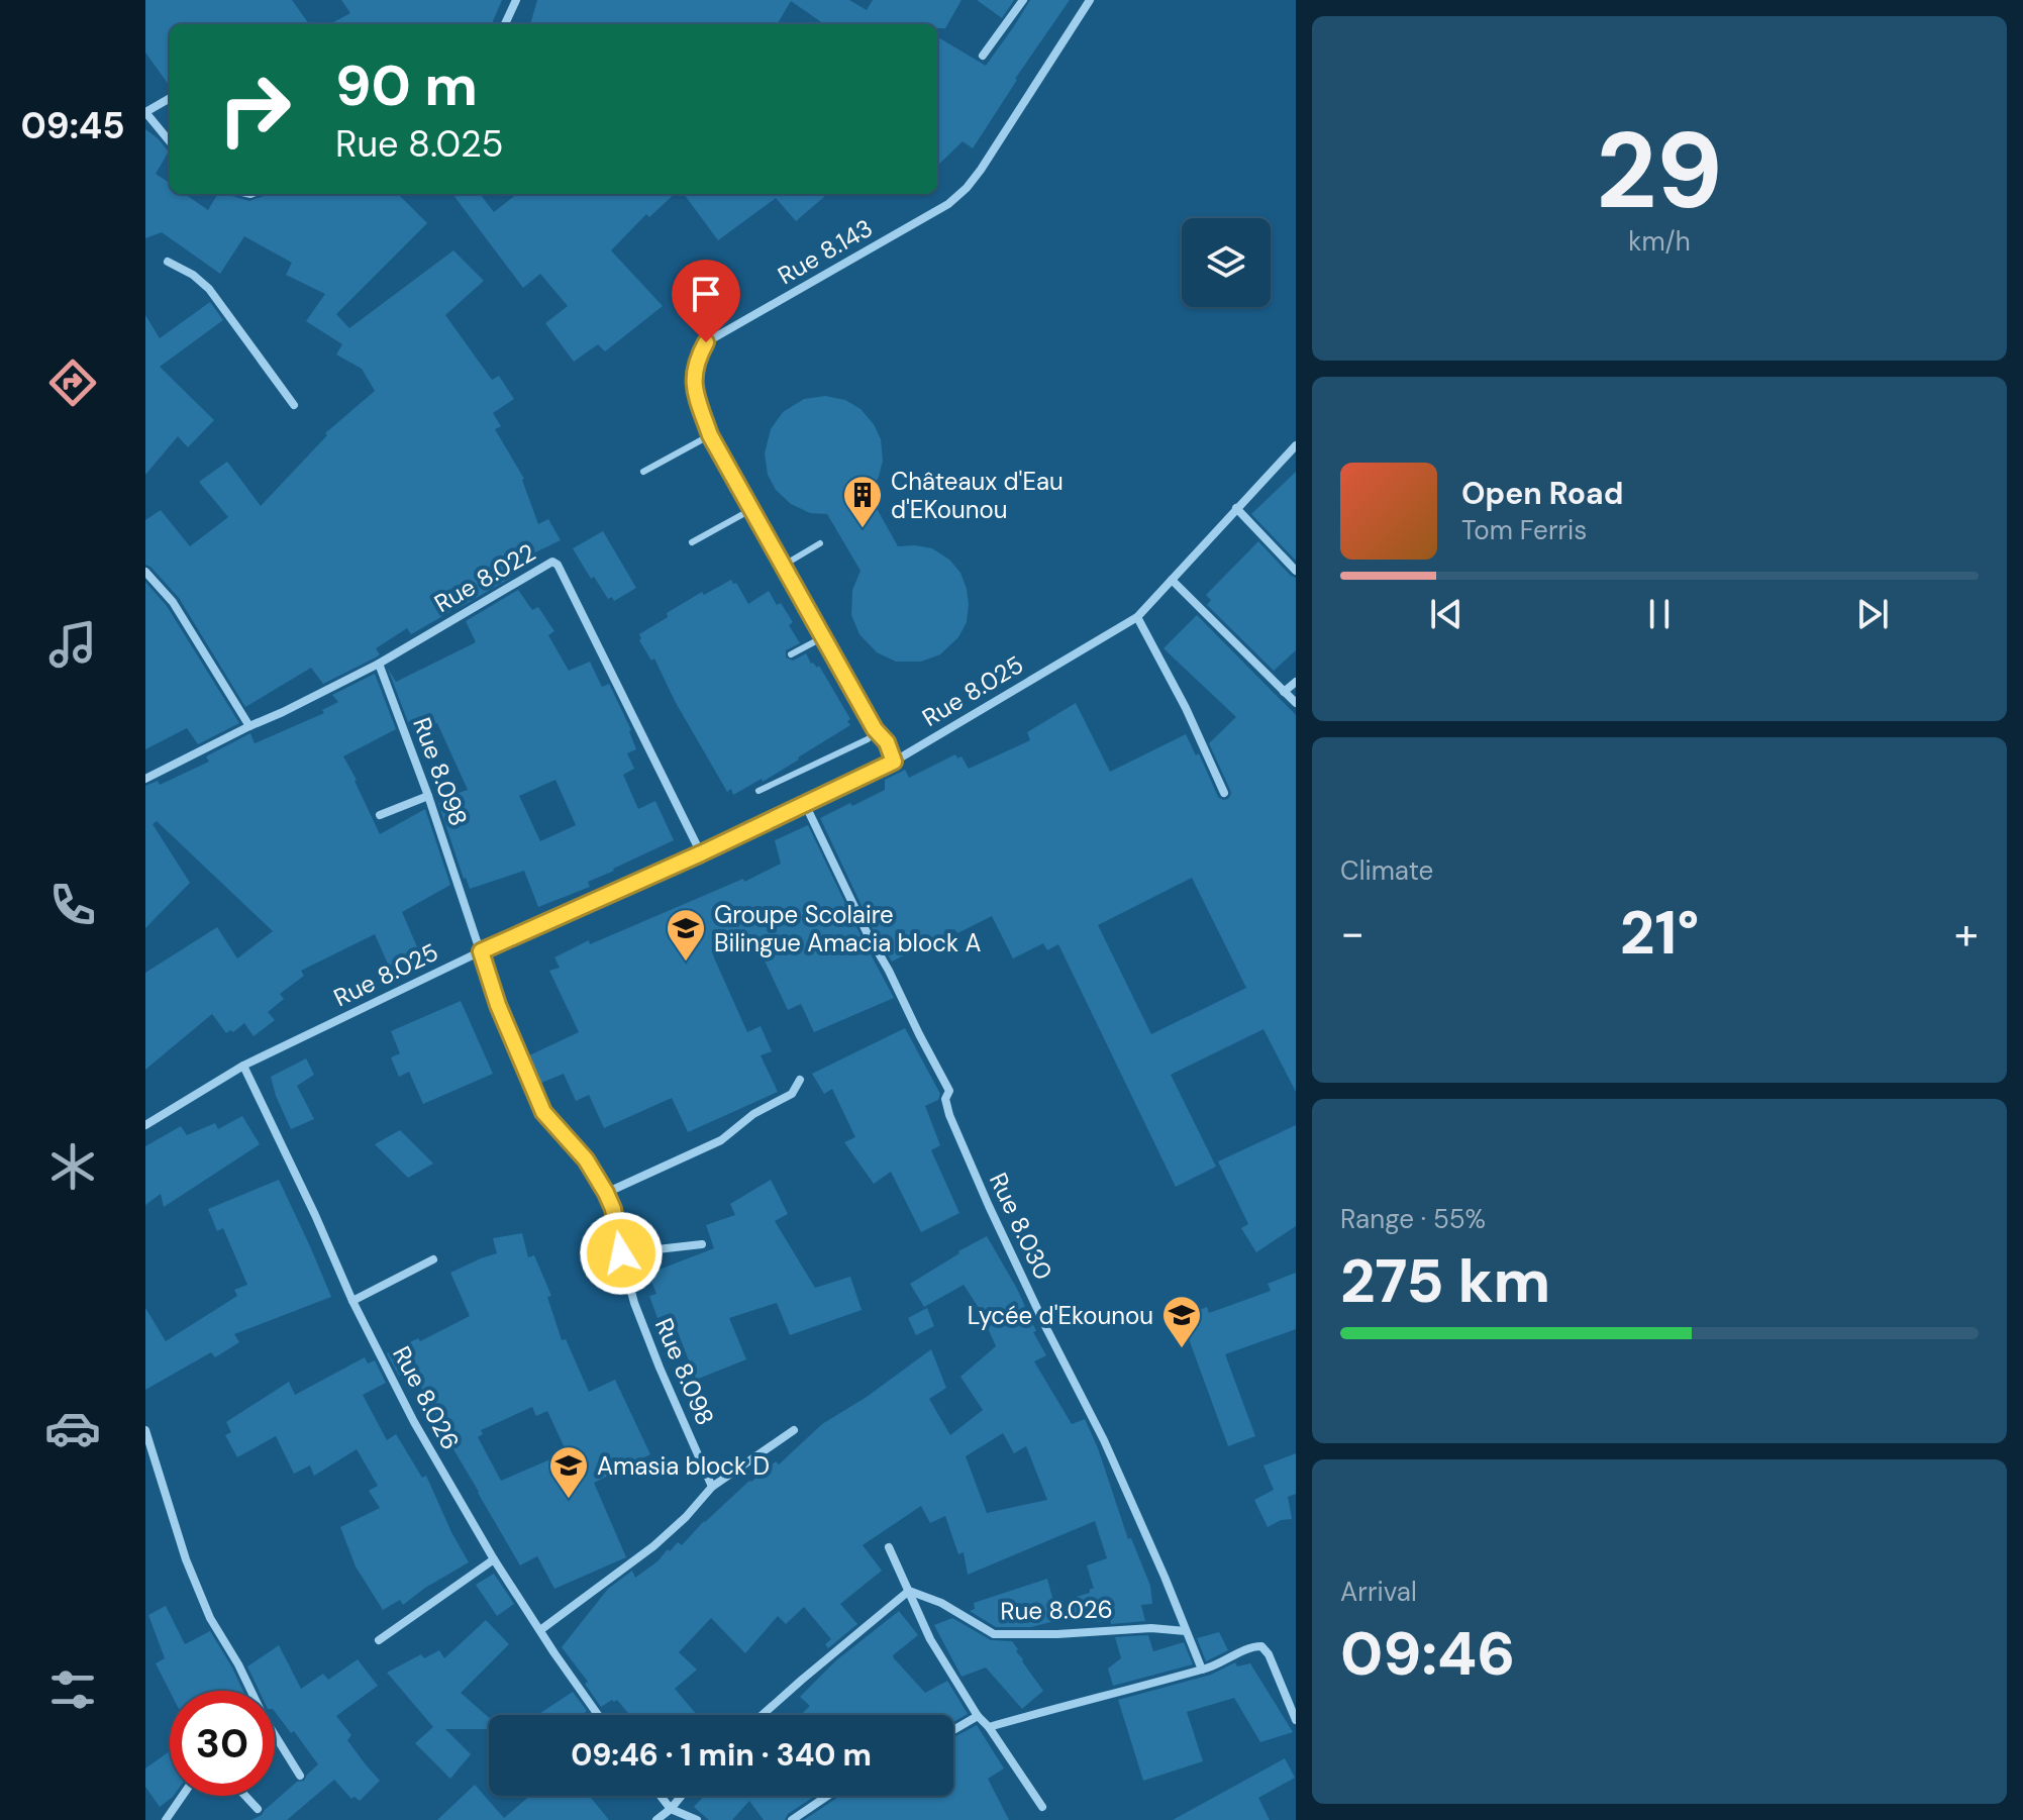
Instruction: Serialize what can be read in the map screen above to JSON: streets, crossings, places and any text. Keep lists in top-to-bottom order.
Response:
{
  "streets": {
    "street": [
      "Rue 8.143",
      "Rue 8.022",
      "Rue 8.025",
      "Rue 8.098",
      "Rue 8.030",
      "Rue 8.026"
    ]
  },
  "crossings": [
    ["Rue 8.143", "Rue 8.025"],
    ["Rue 8.022", "Rue 8.025"],
    ["Rue 8.022", "Rue 8.098"],
    ["Rue 8.025", "Rue 8.098"],
    ["Rue 8.025", "Rue 8.030"],
    ["Rue 8.025", "Rue 8.026"],
    ["Rue 8.030", "Rue 8.026"]
  ],
  "places": {
    "building": ["Châteaux d'Eau d'EKounou"],
    "school or university": ["Groupe Scolaire Bilingue Amacia block A", "Lycée d'Ekounou", "Amasia block D"]
  },
  "page": {
    "tabs": "09:45",
    "tile": [
      ["29", "km/h"],
      "Climate",
      ["Range · 55%", "275 km"],
      ["Arrival", "09:46"]
    ],
    "turn": ["90 m", "Rue 8.025"],
    "song": ["Open Road", "Tom Ferris"],
    "heat": ["−", "21°", "+"],
    "limit": "30",
    "trip": "09:46 · 1 min · 340 m"
  }
}
